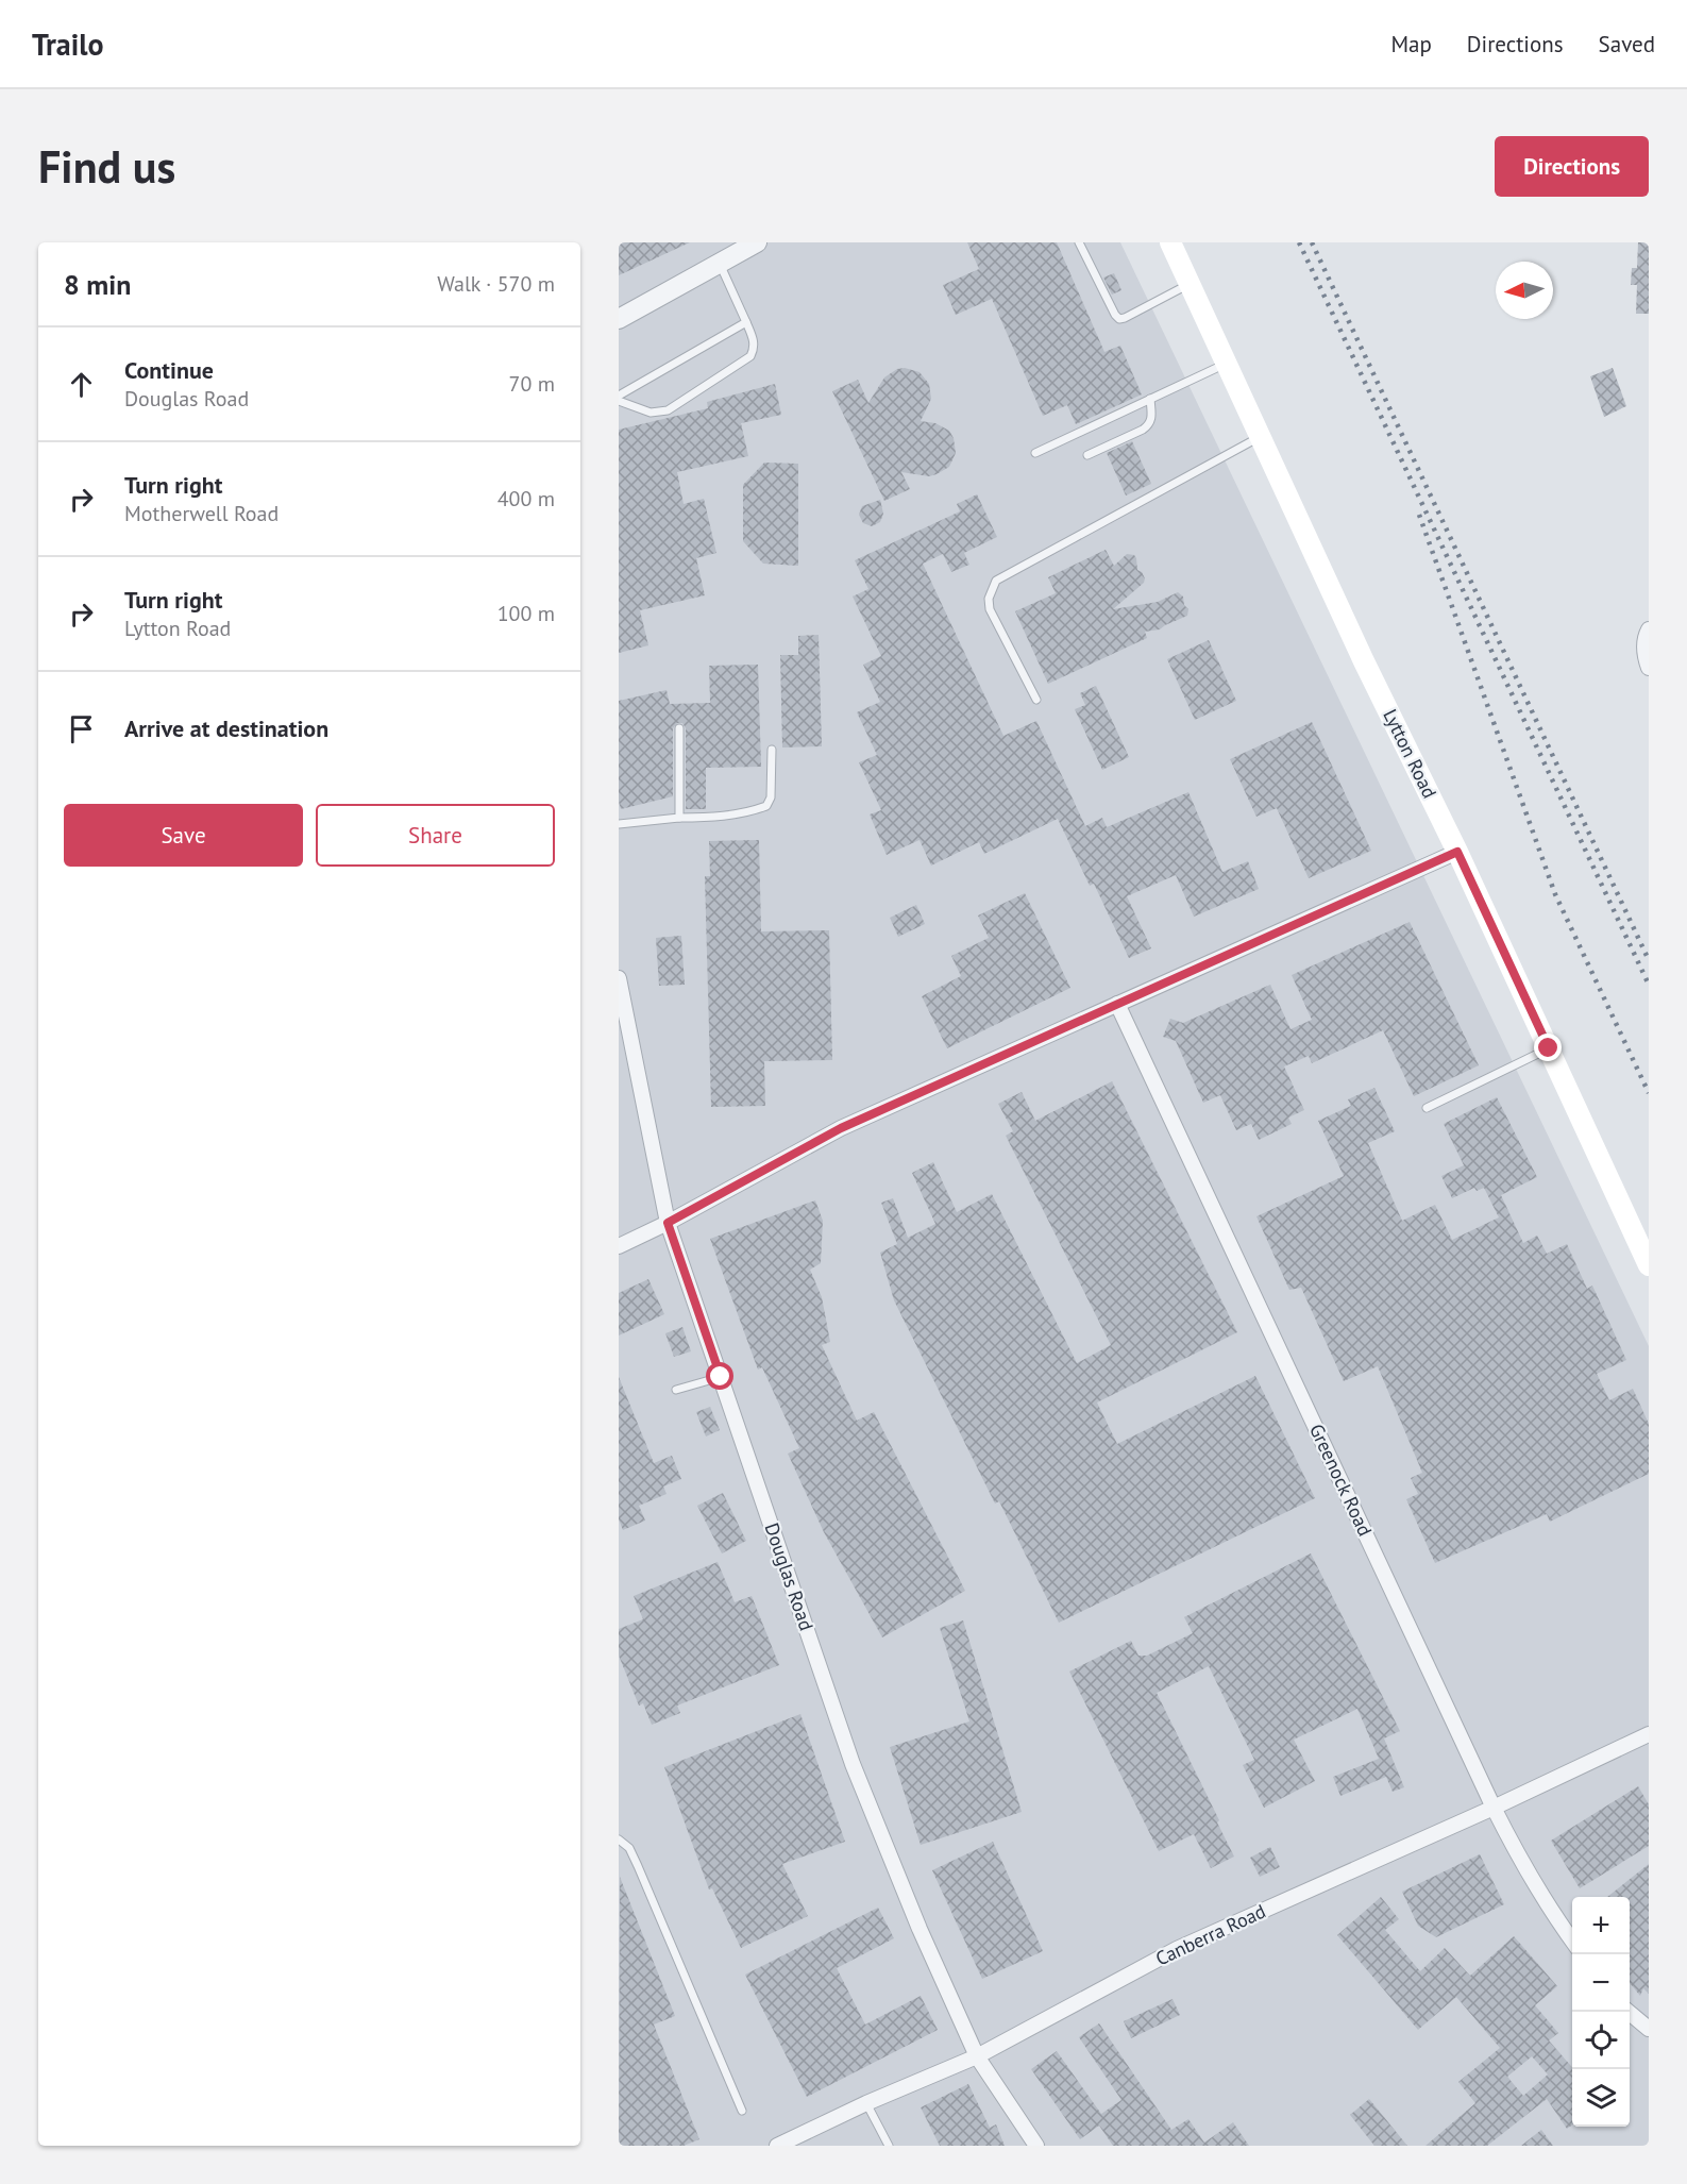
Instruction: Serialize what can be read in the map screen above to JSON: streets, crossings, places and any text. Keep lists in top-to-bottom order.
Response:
{
  "streets": {
    "main road": ["Lytton Road"],
    "street": ["Greenock Road", "Douglas Road", "Canberra Road"]
  },
  "crossings": [
    ["Greenock Road", "Canberra Road"],
    ["Douglas Road", "Canberra Road"]
  ],
  "north": "left",
  "page": {
    "header": "Trailo",
    "nav": ["Map", "Directions", "Saved"],
    "buttons": [
      "Directions",
      ["Save", "Share"]
    ],
    "title": "Find us",
    "heading": ["8 min", "Walk · 570 m"],
    "list": [
      ["Continue", "Douglas Road", "70 m"],
      ["Turn right", "Motherwell Road", "400 m"],
      ["Turn right", "Lytton Road", "100 m"],
      "Arrive at destination"
    ],
    "map_buttons": ["+", "−"]
  }
}
